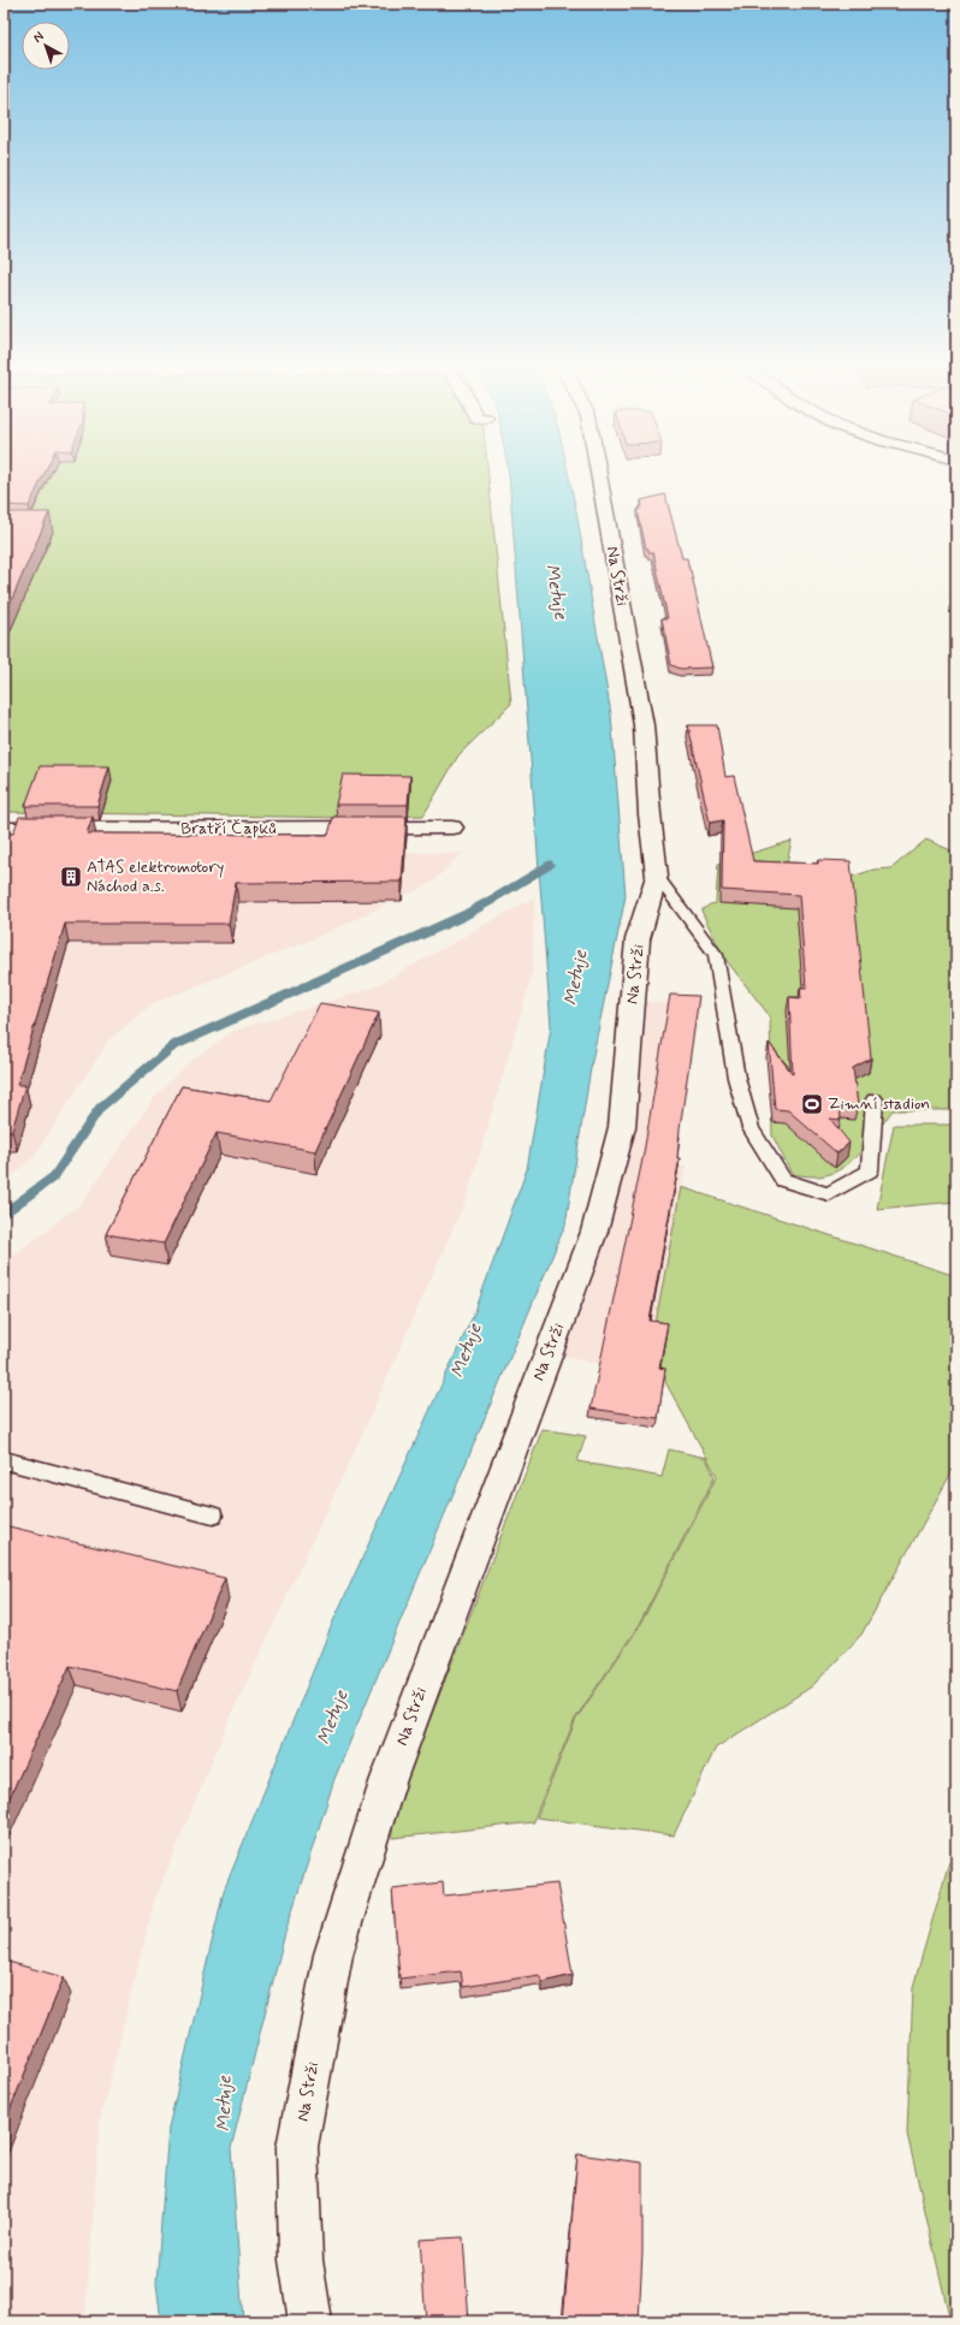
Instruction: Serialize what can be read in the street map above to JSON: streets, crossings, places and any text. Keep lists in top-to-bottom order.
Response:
{
  "streets": {
    "street": ["Na Strži", "Bratří Čapků"]
  },
  "water": ["Metuje"],
  "places": {
    "building": ["ATAS elektromotory Náchod a.s."],
    "sports": ["Zimní stadion"]
  },
  "north": "top left"
}
